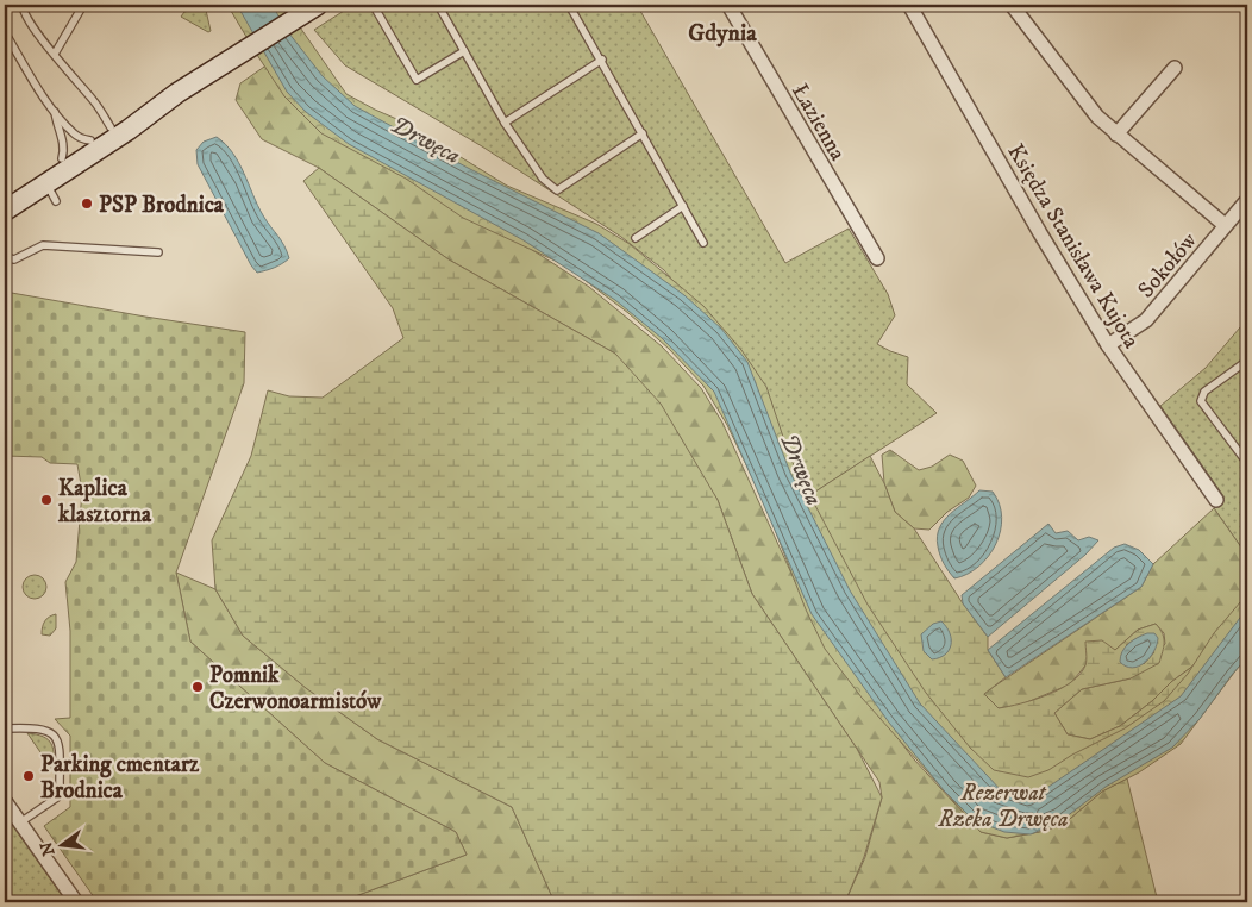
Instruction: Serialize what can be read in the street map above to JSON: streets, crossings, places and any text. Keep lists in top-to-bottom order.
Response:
{
  "streets": {
    "street": ["Łazienna", "Księdza Stanisława Kujota", "Sokołów"]
  },
  "crossings": [
    ["Księdza Stanisława Kujota", "Sokołów"]
  ],
  "districts": ["Gdynia"],
  "water": ["Drwęca"],
  "parks": ["Rezerwat Rzeka Drwęca"],
  "places": [
    "PSP Brodnica",
    "Kaplica klasztorna",
    "Pomnik Czerwonoarmistów",
    "Parking cmentarz Brodnica"
  ],
  "north": "left"
}
